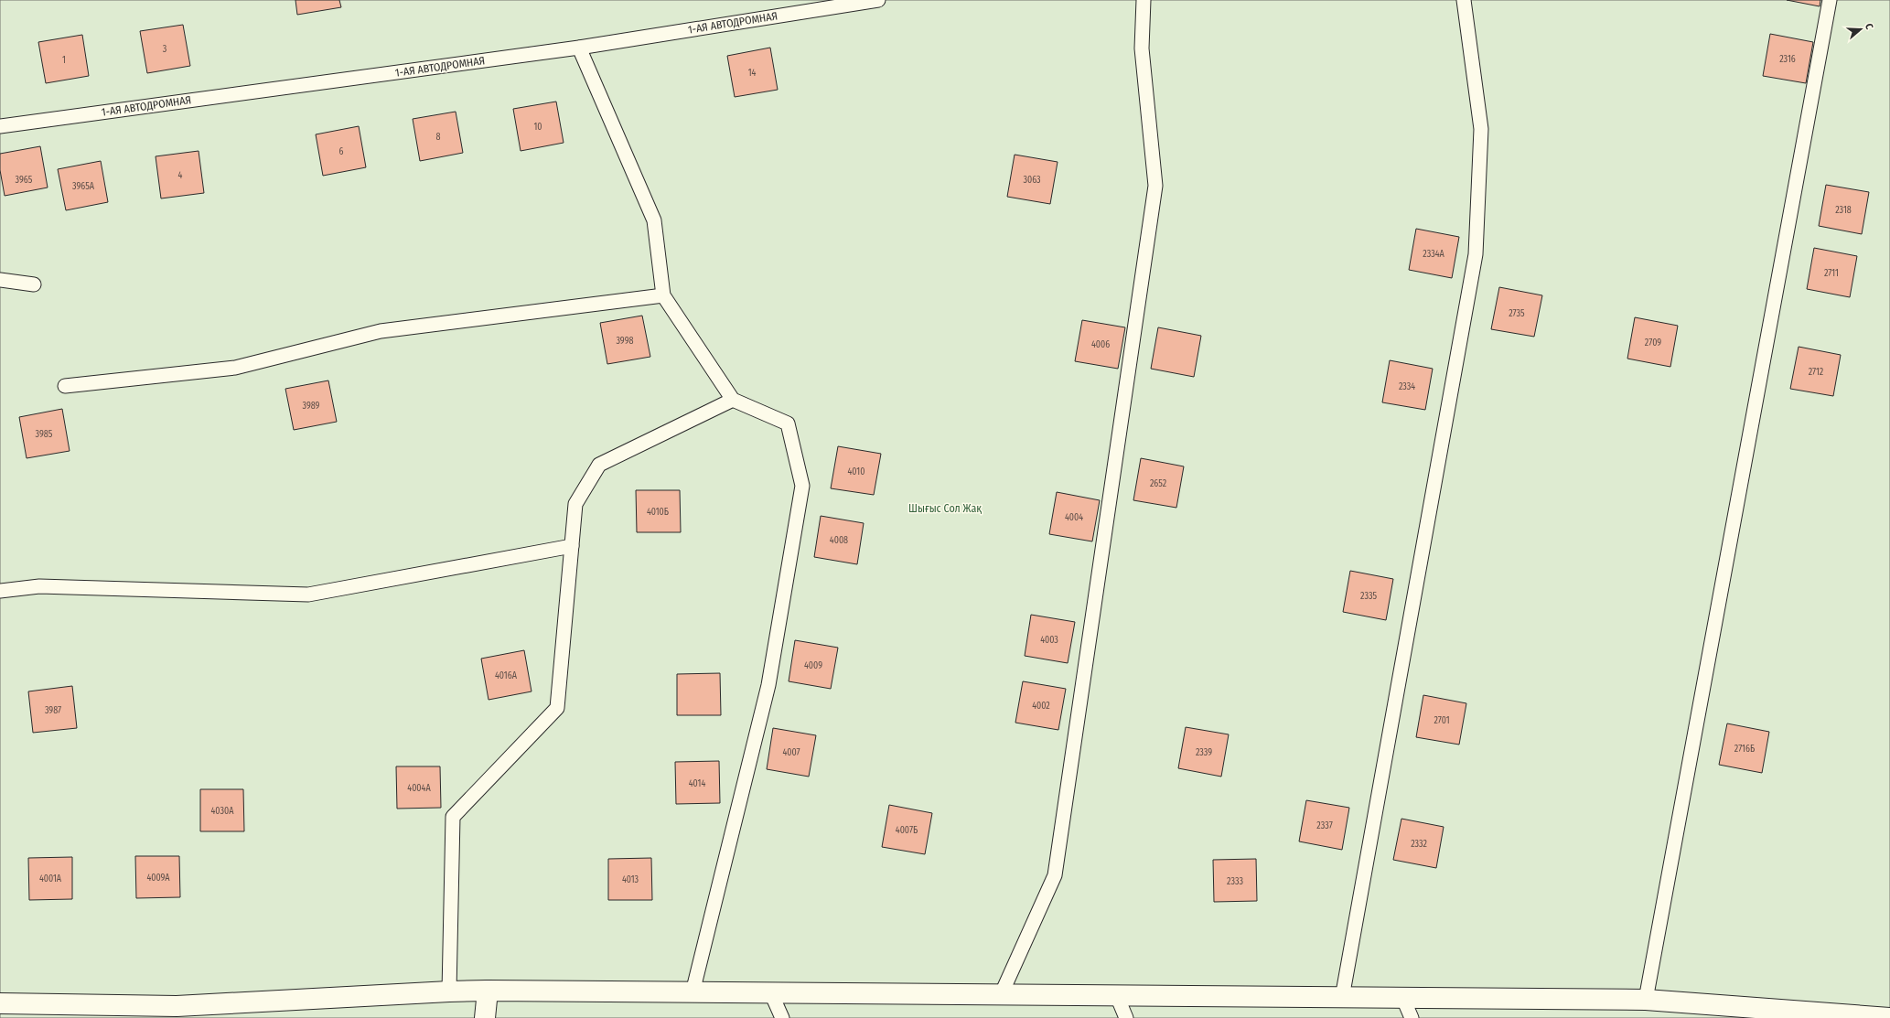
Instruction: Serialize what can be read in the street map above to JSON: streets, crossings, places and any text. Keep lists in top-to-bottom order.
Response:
{
  "streets": {
    "lane": ["1-АЯ АВТОДРОМНАЯ"]
  },
  "parks": ["Шығыс Сол Жақ"],
  "house_numbers": [
    "3",
    "2316",
    "1",
    "14",
    "10",
    "8",
    "6",
    "4",
    "3965",
    "3063",
    "3965А",
    "2318",
    "2334А",
    "2711",
    "2735",
    "3998",
    "2709",
    "4006",
    "2712",
    "2334",
    "3989",
    "3985",
    "4010",
    "2652",
    "4010Б",
    "4004",
    "4008",
    "2335",
    "4003",
    "4009",
    "4016А",
    "4002",
    "3987",
    "2701",
    "2716Б",
    "4007",
    "2339",
    "4014",
    "4004А",
    "4030А",
    "2337",
    "4007Б",
    "2332",
    "4009А",
    "4001А",
    "4013",
    "2333"
  ],
  "north": "right"
}
